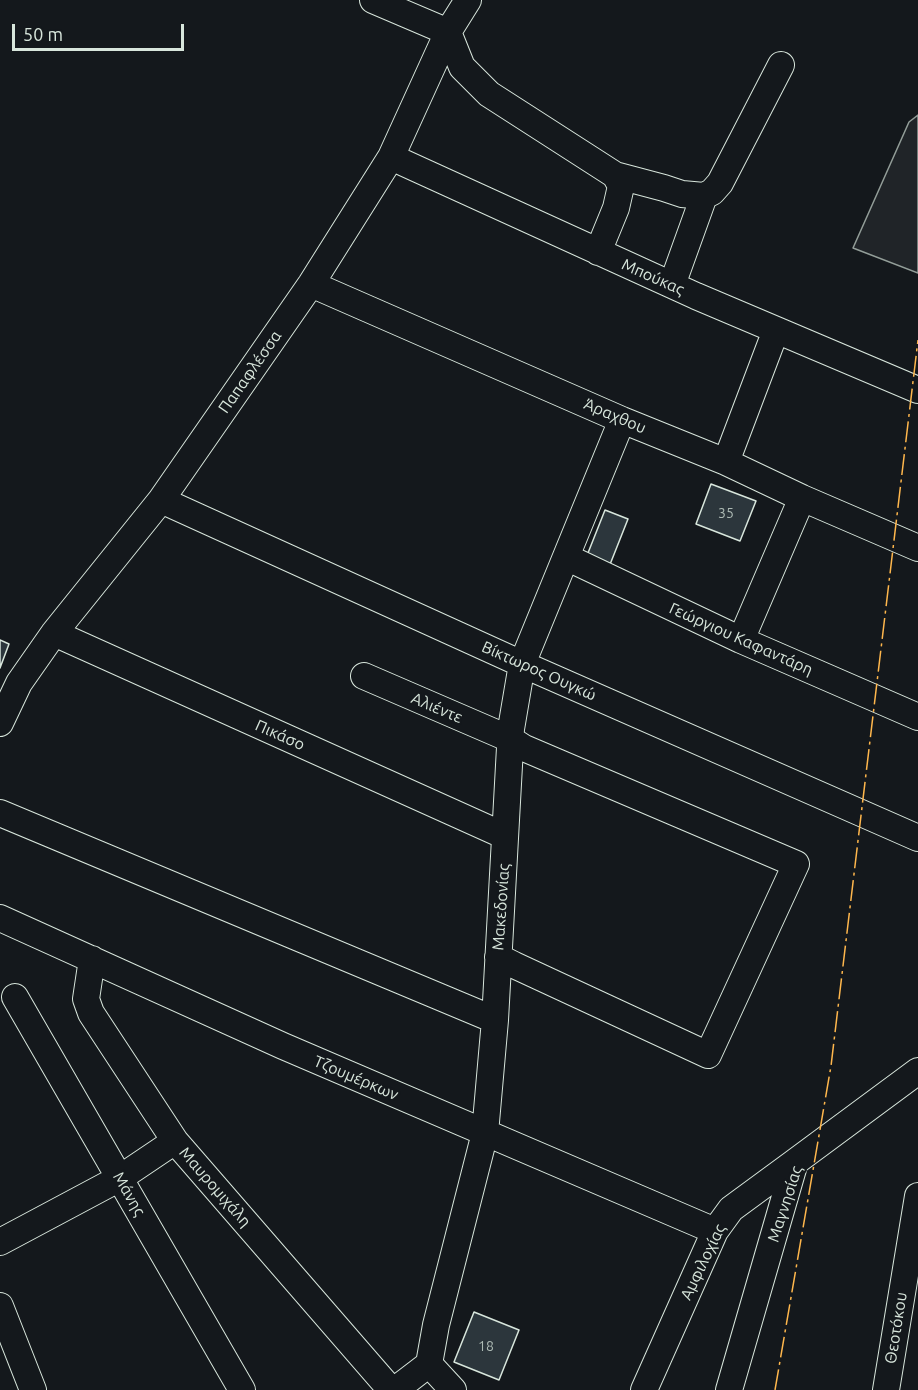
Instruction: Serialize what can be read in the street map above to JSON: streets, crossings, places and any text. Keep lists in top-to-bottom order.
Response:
{
  "streets": {
    "street": [
      "Μπούκας",
      "Παπαφλέσσα",
      "Άραχθου",
      "Γεώργιου Καφαντάρη",
      "Βίκτωρος Ουγκώ",
      "Αλιέντε",
      "Πικάσο",
      "Μακεδονίας",
      "Τζουμέρκων",
      "Μαυρομιχάλη",
      "Μάνης",
      "Μαγνησίας",
      "Αμφιλοχίας",
      "Θεοτόκου"
    ]
  },
  "crossings": [
    ["Μπούκας", "Παπαφλέσσα"],
    ["Παπαφλέσσα", "Άραχθου"],
    ["Παπαφλέσσα", "Βίκτωρος Ουγκώ"],
    ["Παπαφλέσσα", "Πικάσο"],
    ["Άραχθου", "Μακεδονίας"],
    ["Γεώργιου Καφαντάρη", "Μακεδονίας"],
    ["Βίκτωρος Ουγκώ", "Μακεδονίας"],
    ["Αλιέντε", "Μακεδονίας"],
    ["Πικάσο", "Μακεδονίας"],
    ["Μακεδονίας", "Τζουμέρκων"],
    ["Τζουμέρκων", "Μαυρομιχάλη"],
    ["Τζουμέρκων", "Αμφιλοχίας"],
    ["Μαγνησίας", "Αμφιλοχίας"]
  ],
  "house_numbers": ["35", "18"],
  "scale_bar": "50 m"
}
